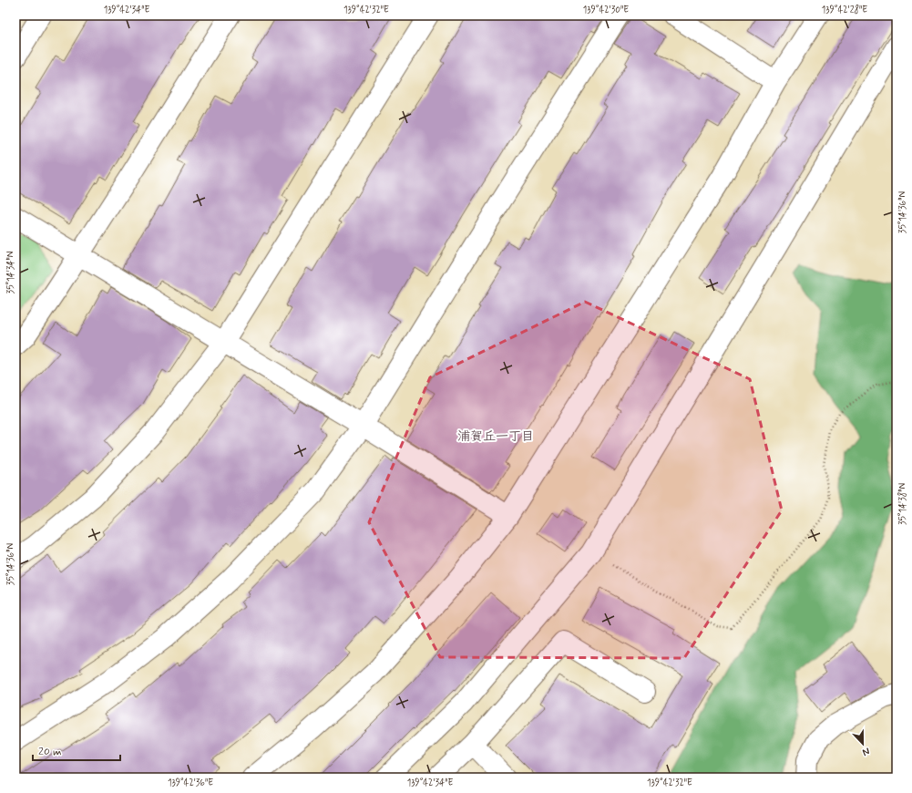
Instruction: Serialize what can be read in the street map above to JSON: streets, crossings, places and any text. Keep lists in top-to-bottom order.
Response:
{
  "districts": ["浦賀丘一丁目"],
  "scale_bar": "20 m",
  "north": "bottom",
  "coordinates": [
    "139°42'34\"E",
    "139°42'32\"E",
    "139°42'30\"E",
    "139°42'28\"E",
    "35°14'36\"N",
    "35°14'34\"N",
    "35°14'38\"N",
    "139°42'36\"E"
  ]
}
